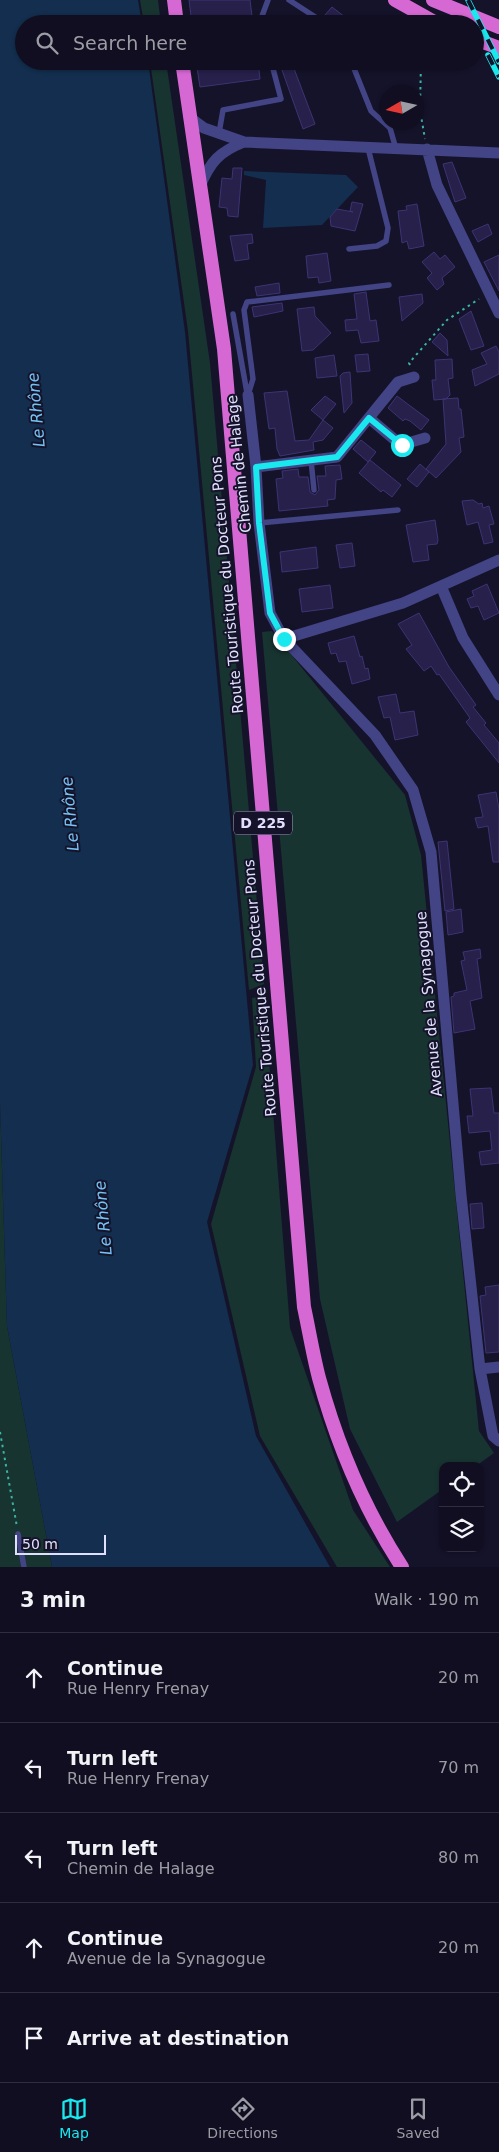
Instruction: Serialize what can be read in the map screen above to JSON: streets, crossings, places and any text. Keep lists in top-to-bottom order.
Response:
{
  "streets": {
    "highway": ["Route Touristique du Docteur Pons", "D 225"],
    "street": ["Chemin de Halage", "Avenue de la Synagogue"]
  },
  "crossings": [
    ["Chemin de Halage", "Avenue de la Synagogue"]
  ],
  "water": ["Le Rhône"],
  "scale_bar": "50 m",
  "north": "left",
  "page": {
    "search": "Search here",
    "scale": "50 m",
    "heading": ["3 min", "Walk · 190 m"],
    "list": [
      ["Continue", "Rue Henry Frenay", "20 m"],
      ["Turn left", "Rue Henry Frenay", "70 m"],
      ["Turn left", "Chemin de Halage", "80 m"],
      ["Continue", "Avenue de la Synagogue", "20 m"],
      "Arrive at destination"
    ],
    "nav": ["Map", "Directions", "Saved"]
  }
}
